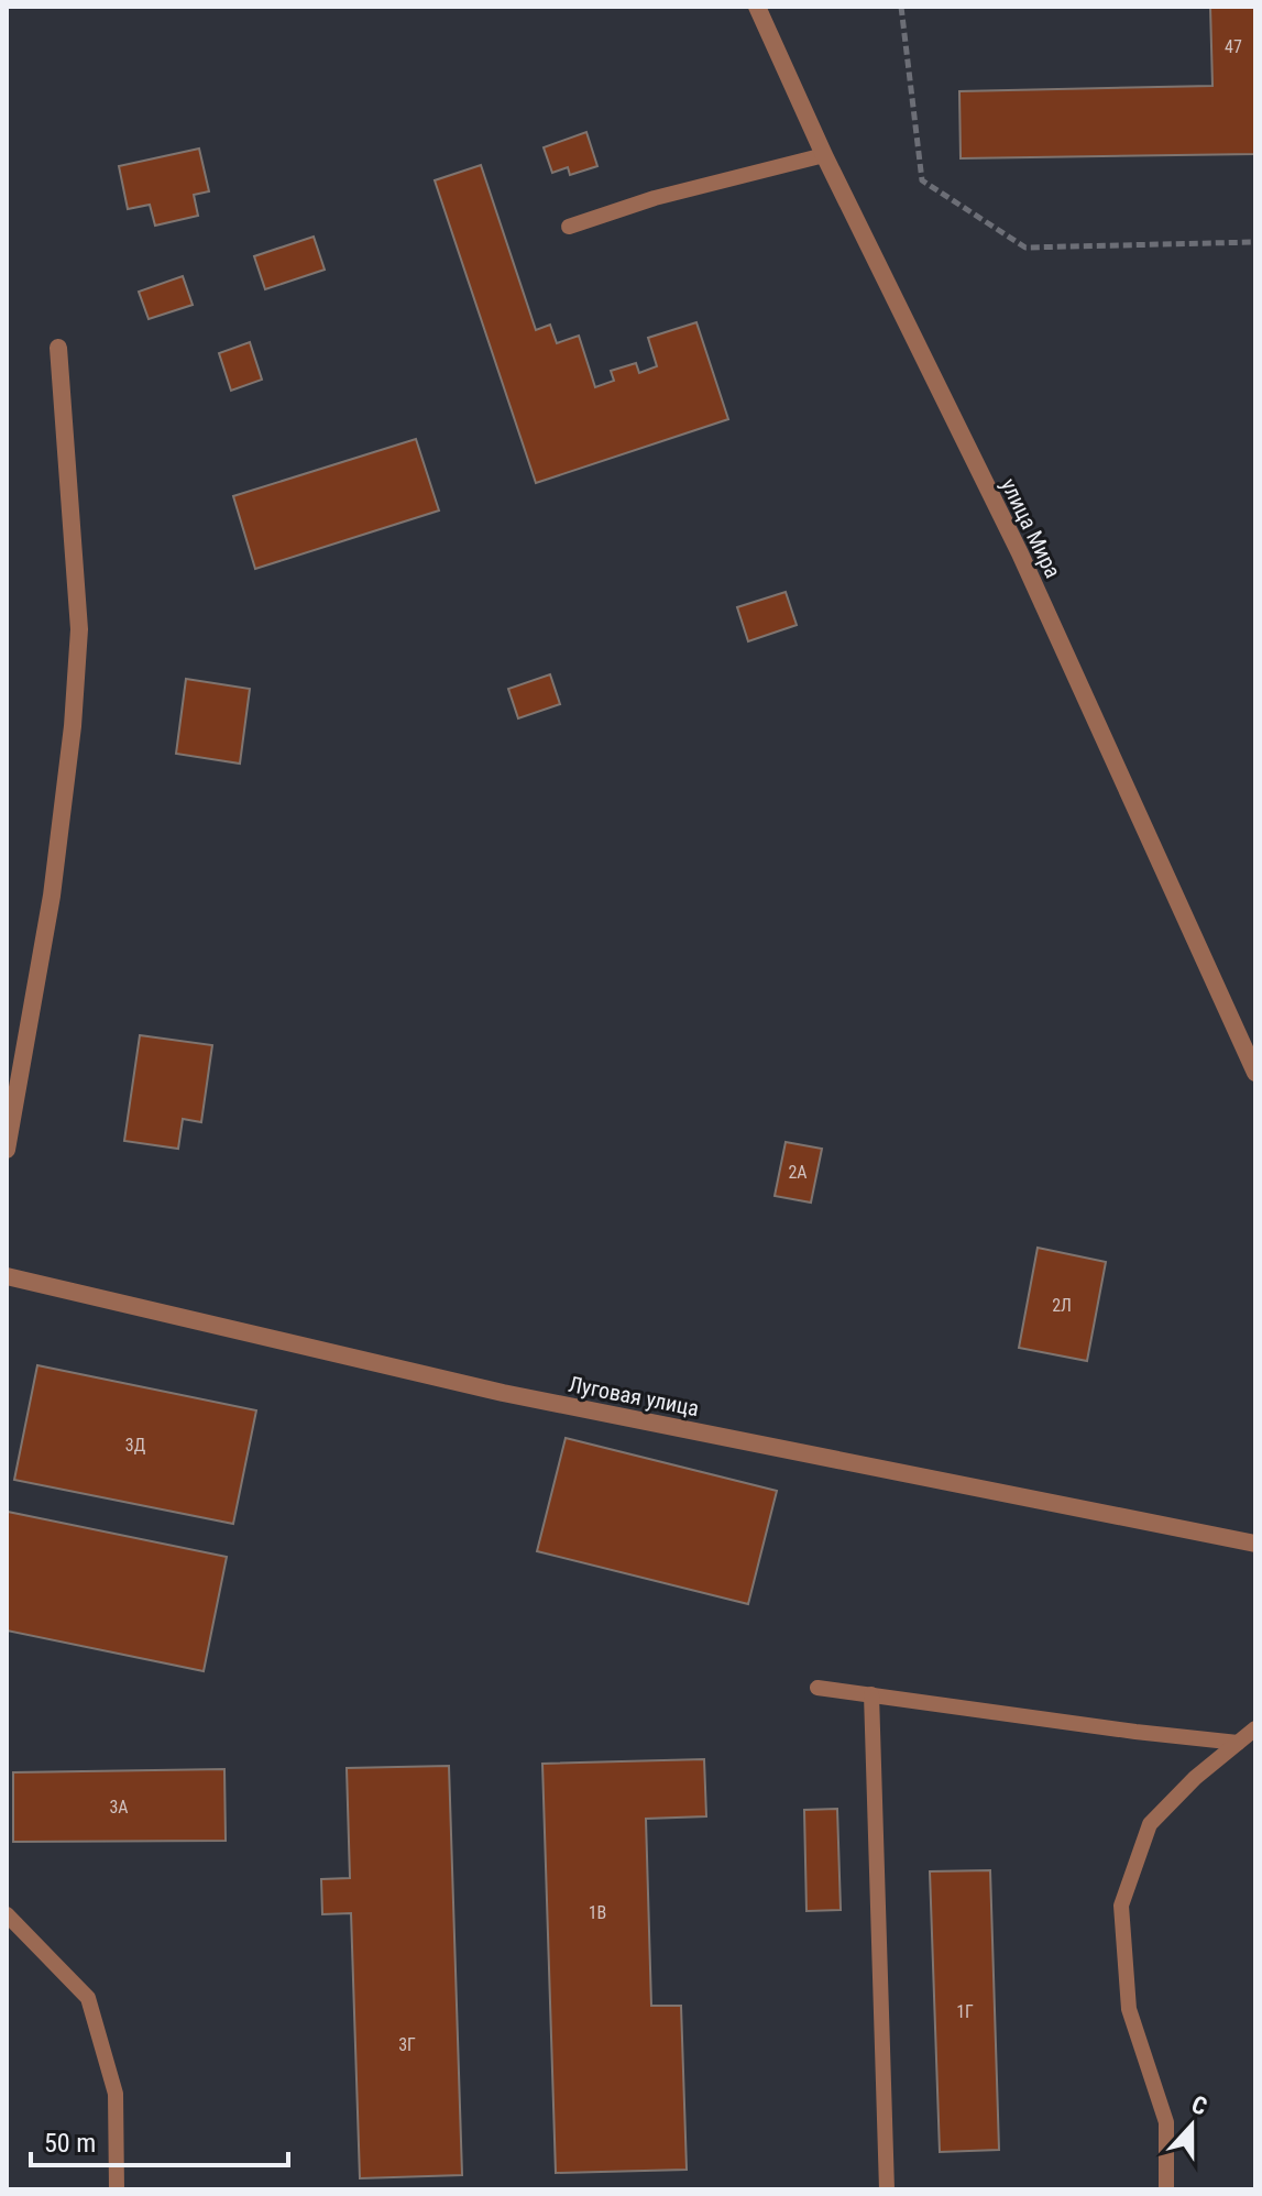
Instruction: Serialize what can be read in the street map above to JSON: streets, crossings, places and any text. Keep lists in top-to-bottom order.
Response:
{
  "streets": {
    "street": ["улица Мира", "Луговая улица"]
  },
  "house_numbers": [
    "47",
    "2А",
    "2Л",
    "3Д",
    "3А",
    "1В",
    "1Г",
    "3Г"
  ],
  "scale_bar": "50 m",
  "north": "top"
}
